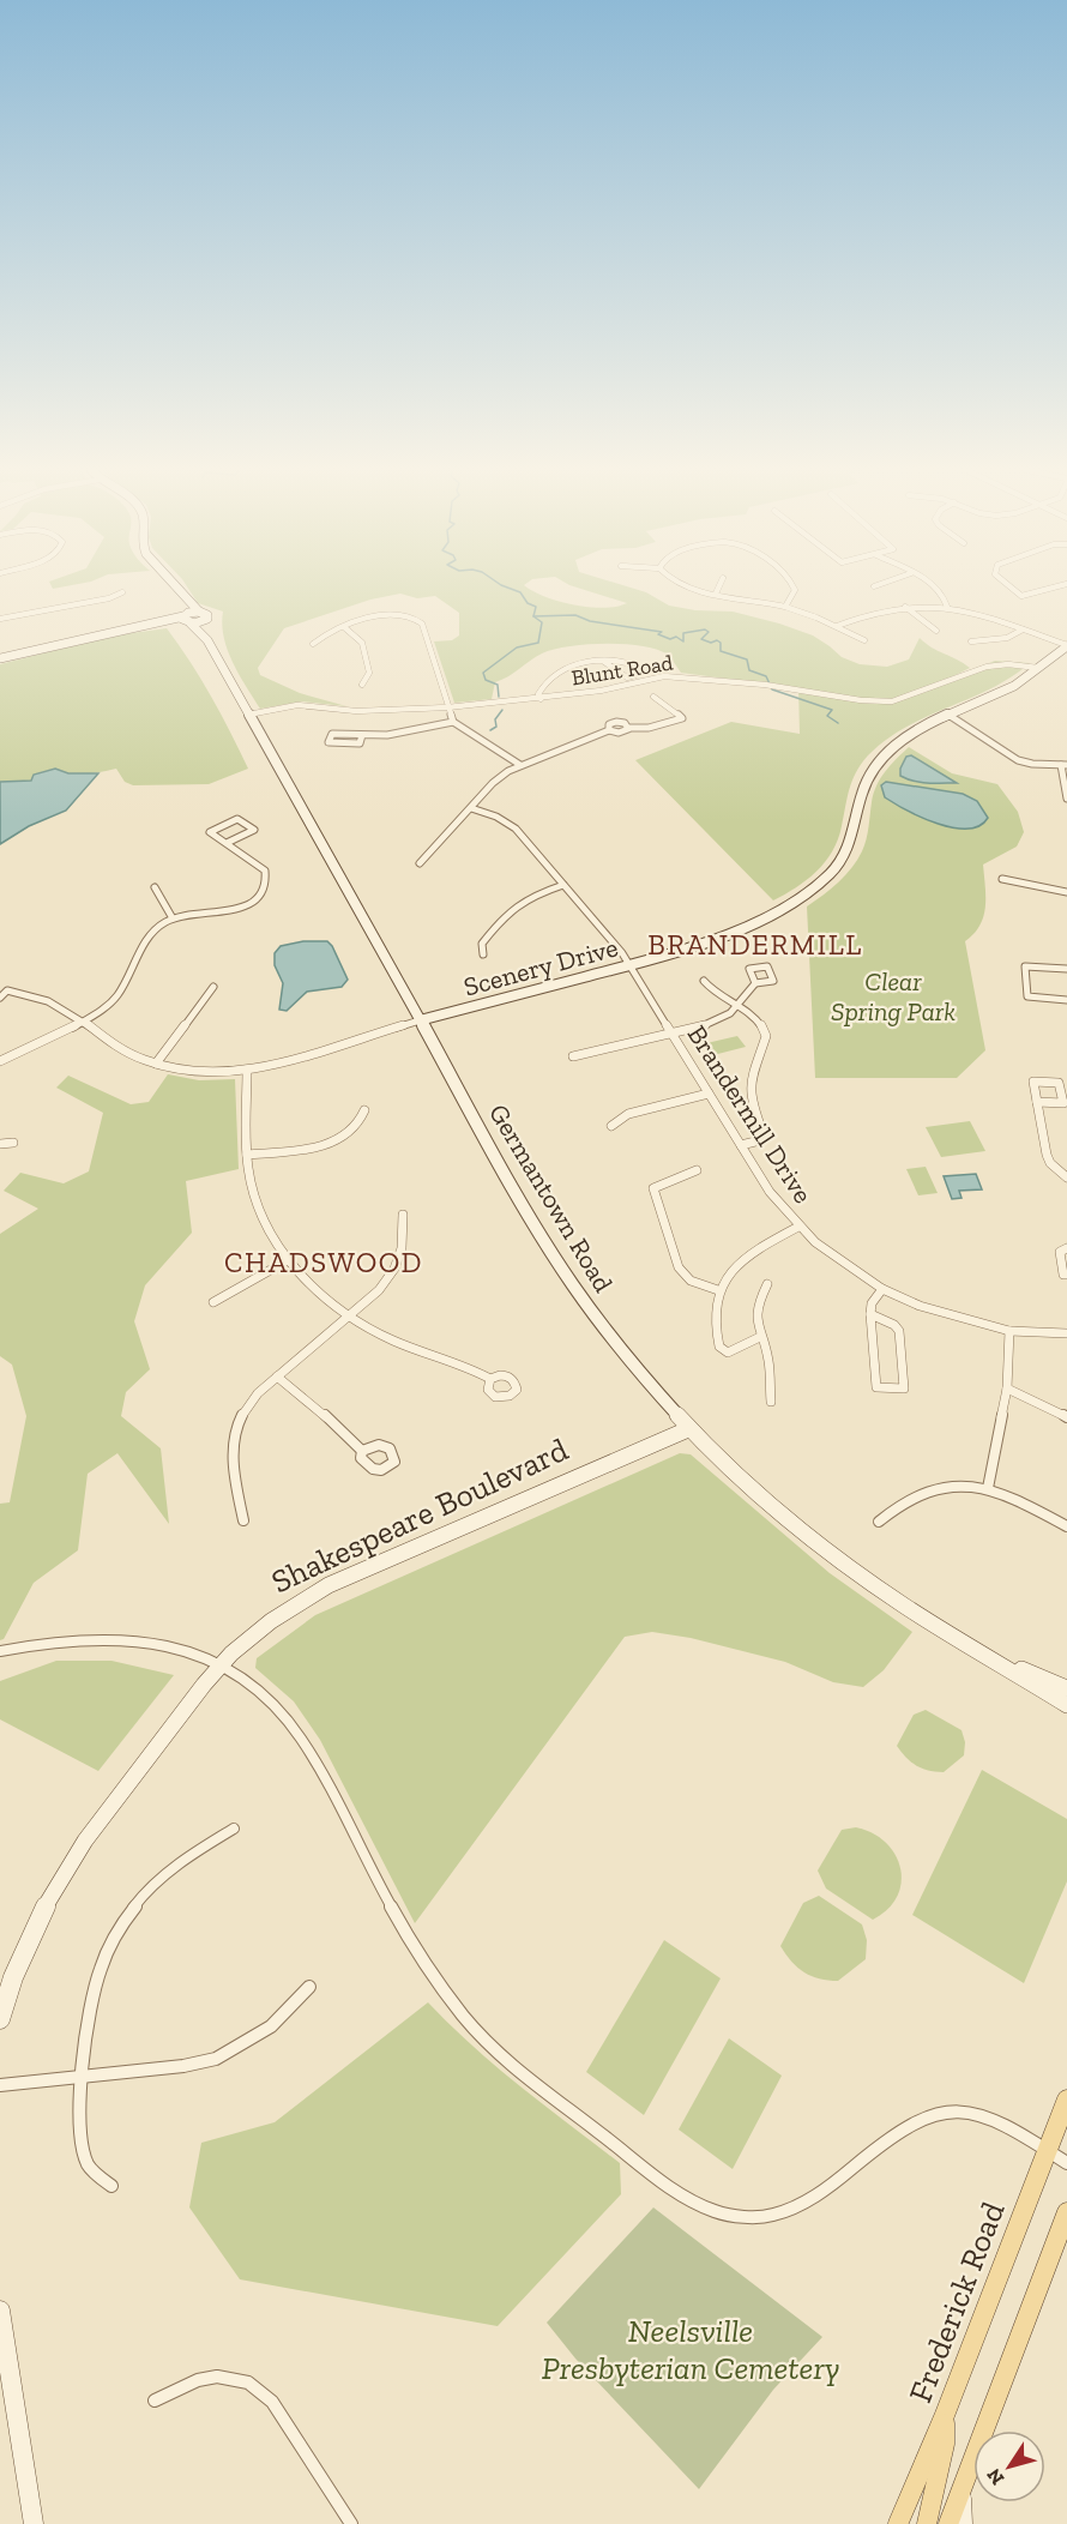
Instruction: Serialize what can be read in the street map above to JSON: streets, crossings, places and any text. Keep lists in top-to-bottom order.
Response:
{
  "streets": {
    "main road": ["Frederick Road"],
    "street": [
      "Blunt Road",
      "Scenery Drive",
      "Brandermill Drive",
      "Germantown Road",
      "Shakespeare Boulevard"
    ]
  },
  "crossings": [
    ["Blunt Road", "Scenery Drive"],
    ["Blunt Road", "Germantown Road"],
    ["Scenery Drive", "Brandermill Drive"],
    ["Scenery Drive", "Germantown Road"],
    ["Germantown Road", "Shakespeare Boulevard"]
  ],
  "districts": ["BRANDERMILL", "CHADSWOOD"],
  "parks": ["Clear Spring Park", "Neelsville Presbyterian Cemetery"],
  "north": "bottom left"
}
